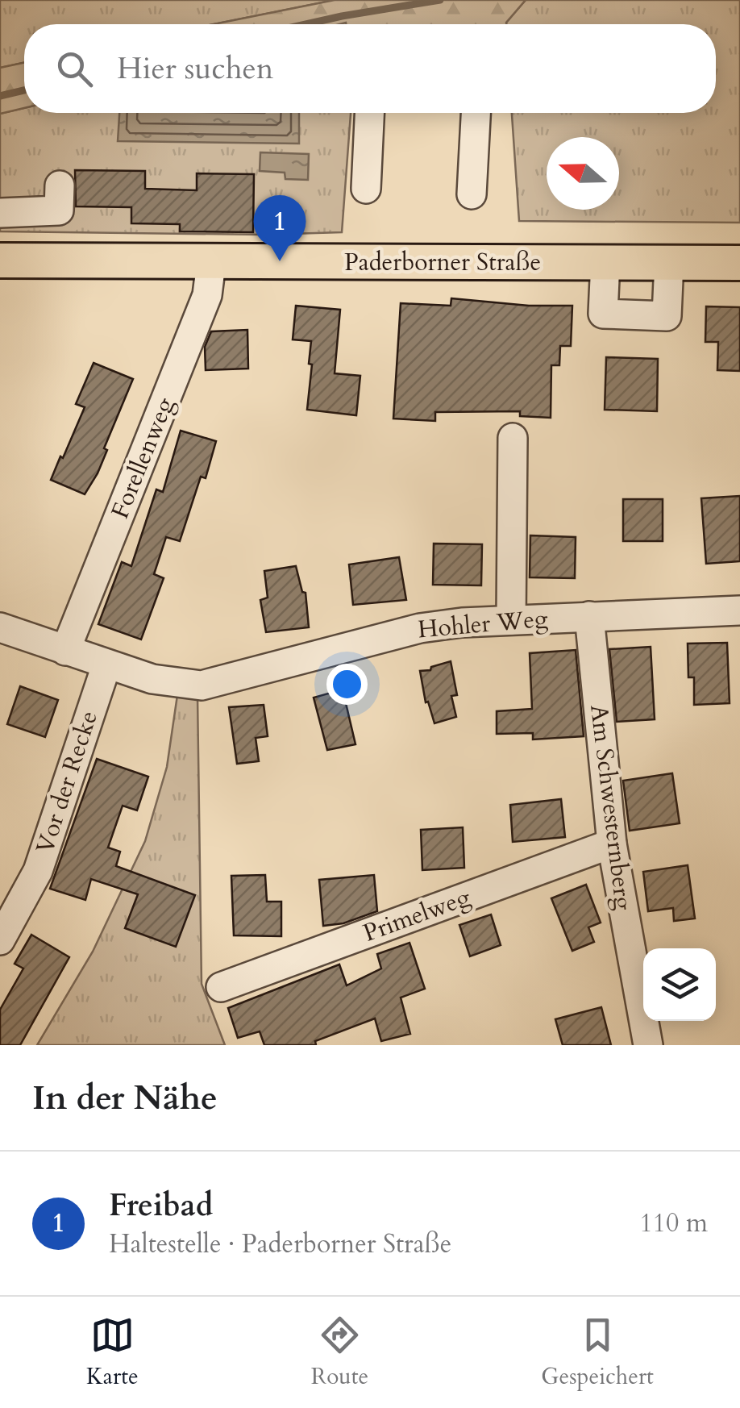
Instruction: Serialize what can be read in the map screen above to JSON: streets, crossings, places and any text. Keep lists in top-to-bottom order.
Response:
{
  "streets": {
    "main road": ["Paderborner Straße"],
    "street": [
      "Forellenweg",
      "Hohler Weg",
      "Vor der Recke",
      "Am Schwesternberg",
      "Primelweg"
    ]
  },
  "crossings": [
    ["Paderborner Straße", "Forellenweg"],
    ["Forellenweg", "Hohler Weg"],
    ["Hohler Weg", "Vor der Recke"],
    ["Hohler Weg", "Am Schwesternberg"],
    ["Am Schwesternberg", "Primelweg"]
  ],
  "north": "left",
  "page": {
    "search": "Hier suchen",
    "pins": "1",
    "heading": "In der Nähe",
    "list": [
      {
        "mark": "1",
        "name": "Freibad",
        "note": "Haltestelle · Paderborner Straße",
        "value": "110 m"
      }
    ],
    "nav": ["Karte", "Route", "Gespeichert"]
  }
}
